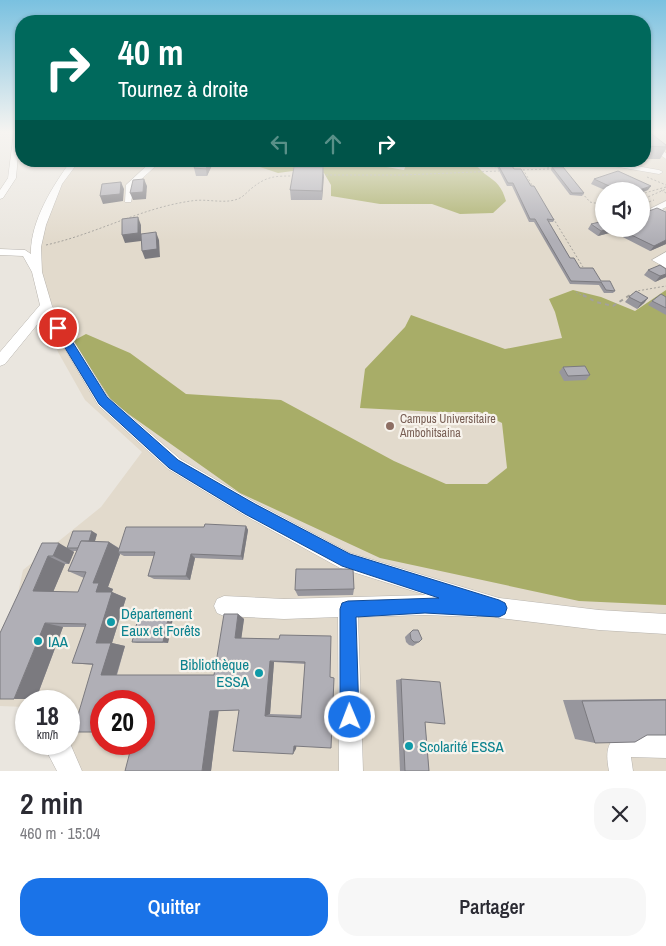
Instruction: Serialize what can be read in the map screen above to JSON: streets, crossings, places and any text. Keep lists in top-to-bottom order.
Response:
{
  "places": [
    "Campus Universitaire Ambohitsaina",
    "Département Eaux et Forêts",
    "IAA",
    "Bibliothèque ESSA",
    "Scolarité ESSA"
  ],
  "page": {
    "turn": ["40 m", "Tournez à droite"],
    "speed": "18 km/h",
    "limit": "20",
    "heading": ["2 min", "460 m · 15:04"],
    "buttons": ["Quitter", "Partager"]
  }
}
